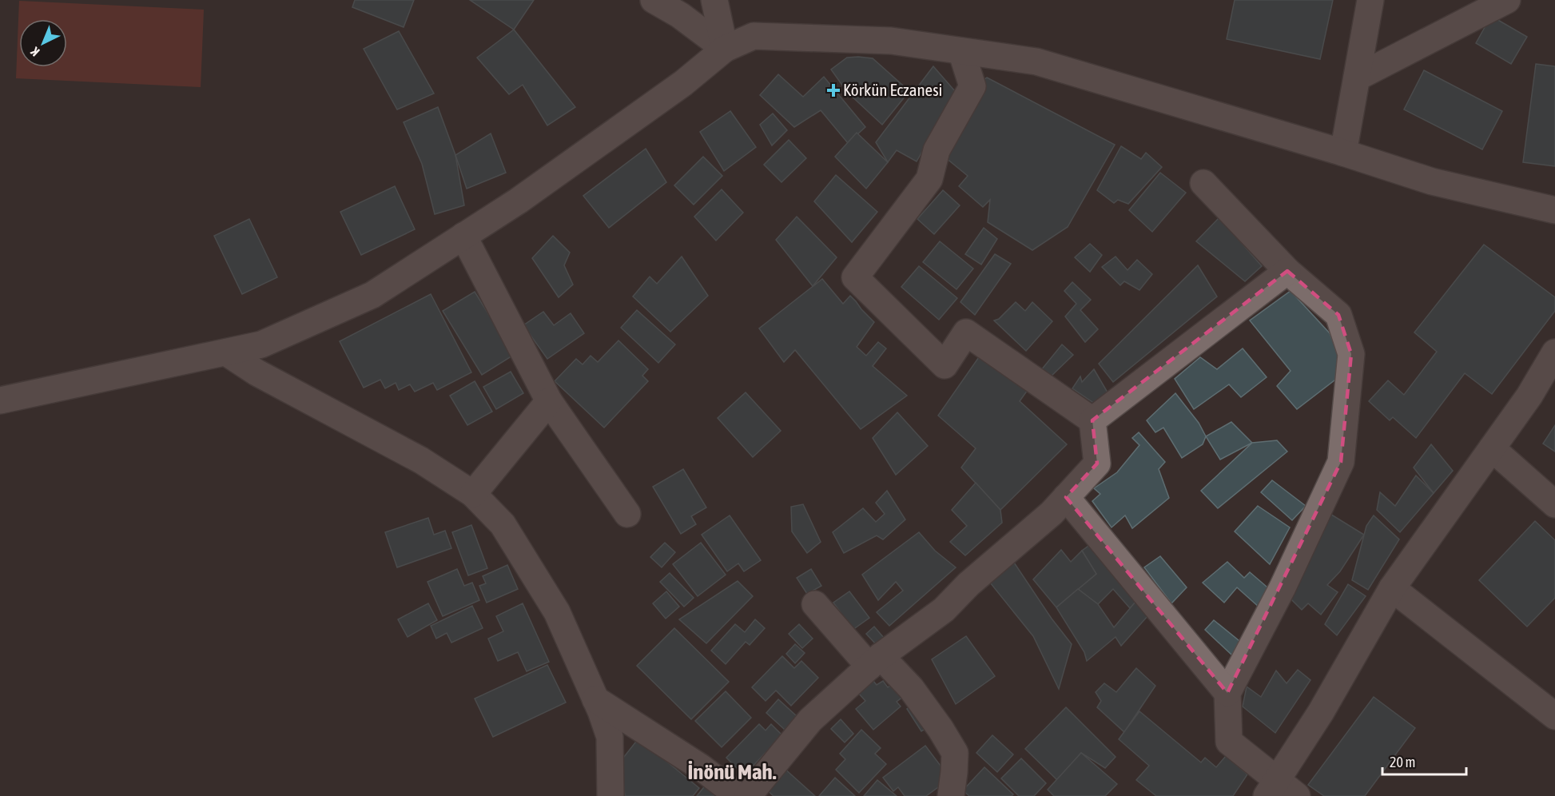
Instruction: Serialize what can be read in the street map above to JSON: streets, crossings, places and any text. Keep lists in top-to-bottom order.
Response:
{
  "districts": ["İnönü Mah."],
  "places": {
    "health": ["Körkün Eczanesi"]
  },
  "scale_bar": "20 m",
  "north": "bottom left"
}
